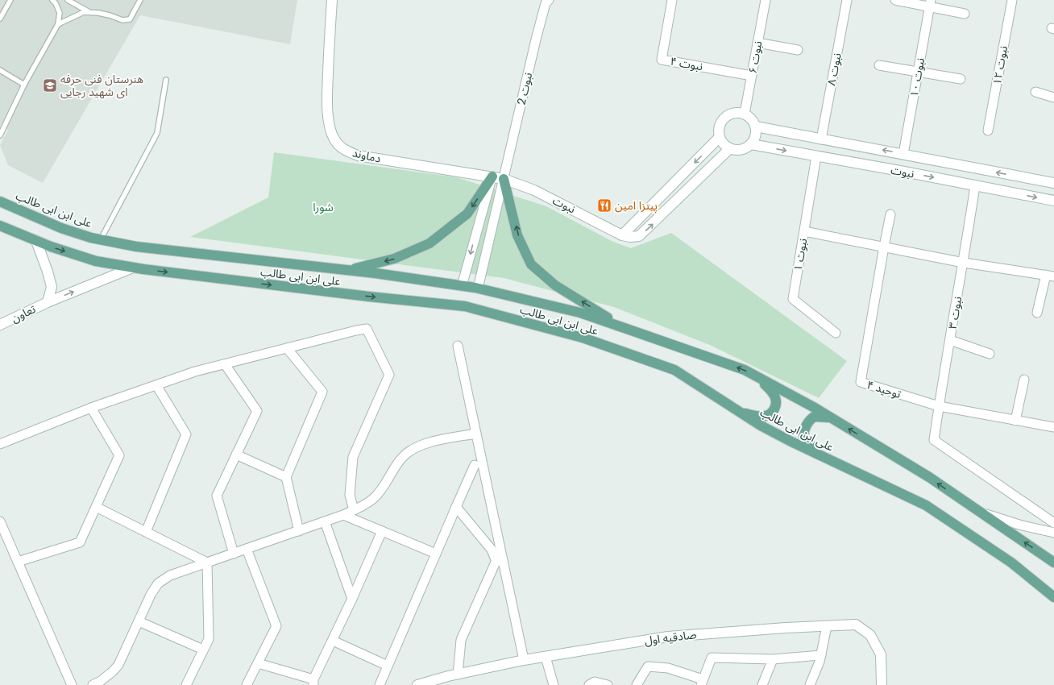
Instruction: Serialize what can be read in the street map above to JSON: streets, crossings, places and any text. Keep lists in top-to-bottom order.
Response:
{
  "streets": {
    "main road": [
      "دماوند",
      "نبوت",
      "علی ابن ابی طالب",
      "تعاون",
      "صادقیه اول"
    ],
    "street": [
      "نبوت ۶",
      "نبوت ۴",
      "نبوت ۱۲",
      "نبوت ۸",
      "نبوت ۱۰",
      "نبوت 2",
      "نبوت ۱",
      "نبوت ۳",
      "توحید ۴"
    ]
  },
  "crossings": [
    ["نبوت ۶", "نبوت ۴"],
    ["نبوت ۶", "نبوت"],
    ["نبوت ۸", "نبوت"],
    ["نبوت ۱۰", "نبوت"],
    ["نبوت 2", "دماوند"],
    ["نبوت 2", "نبوت"],
    ["نبوت 2", "علی ابن ابی طالب"],
    ["دماوند", "نبوت"],
    ["نبوت", "نبوت ۱"],
    ["نبوت", "نبوت ۳"],
    ["علی ابن ابی طالب", "تعاون"],
    ["نبوت ۳", "توحید ۴"]
  ],
  "one_way": ["تعاون"],
  "parks": ["شورا"],
  "places": {
    "school or university": ["هنرستان فنی حرفه ای شهید رجایی"],
    "restaurant": ["پیتزا امین"]
  }
}
